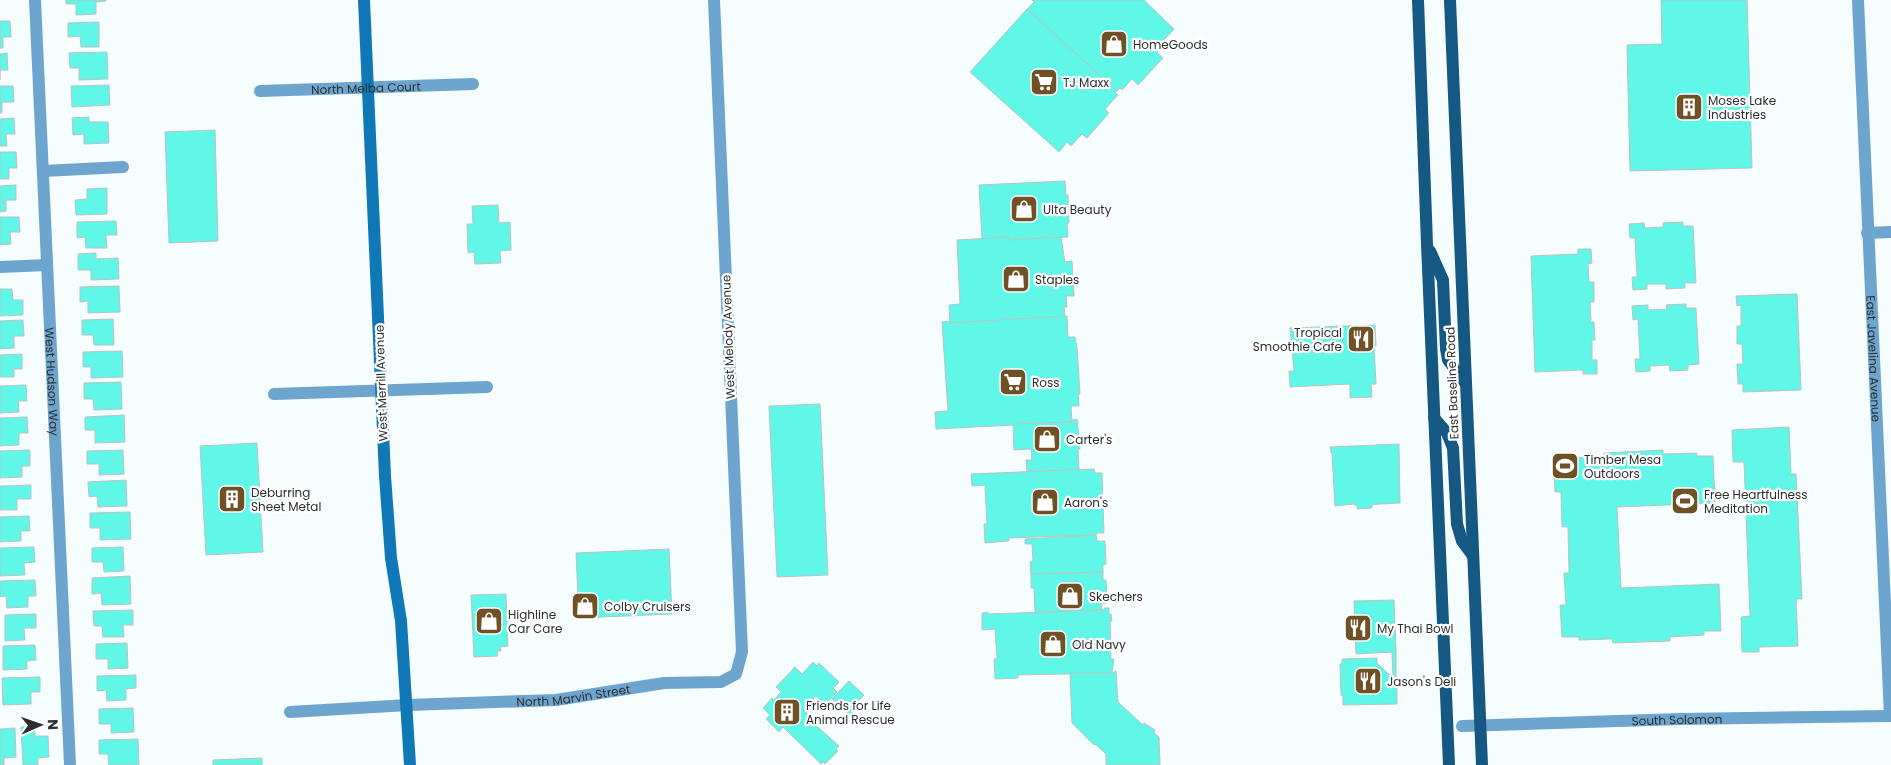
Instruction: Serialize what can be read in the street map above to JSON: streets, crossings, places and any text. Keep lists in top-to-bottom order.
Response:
{
  "streets": {
    "main road": ["East Baseline Road"],
    "street": [
      "North Melba Court",
      "West Melody Avenue",
      "East Javelina Avenue",
      "West Hudson Way",
      "West Merrill Avenue",
      "North Marvin Street",
      "South Solomon"
    ]
  },
  "crossings": [
    ["North Melba Court", "West Merrill Avenue"],
    ["West Melody Avenue", "North Marvin Street"],
    ["East Javelina Avenue", "South Solomon"],
    ["West Merrill Avenue", "North Marvin Street"],
    ["East Baseline Road", "South Solomon"]
  ],
  "places": {
    "shop": [
      "HomeGoods",
      "Ulta Beauty",
      "Staples",
      "Carter's",
      "Aaron's",
      "Skechers",
      "Colby Cruisers",
      "Highline Car Care",
      "Old Navy"
    ],
    "supermarket": ["TJ Maxx", "Ross"],
    "building": ["Moses Lake Industries", "Deburring Sheet Metal", "Friends for Life Animal Rescue"],
    "restaurant": ["Tropical Smoothie Cafe", "My Thai Bowl", "Jason's Deli"],
    "sports": ["Timber Mesa Outdoors", "Free Heartfulness Meditation"]
  },
  "north": "right"
}
